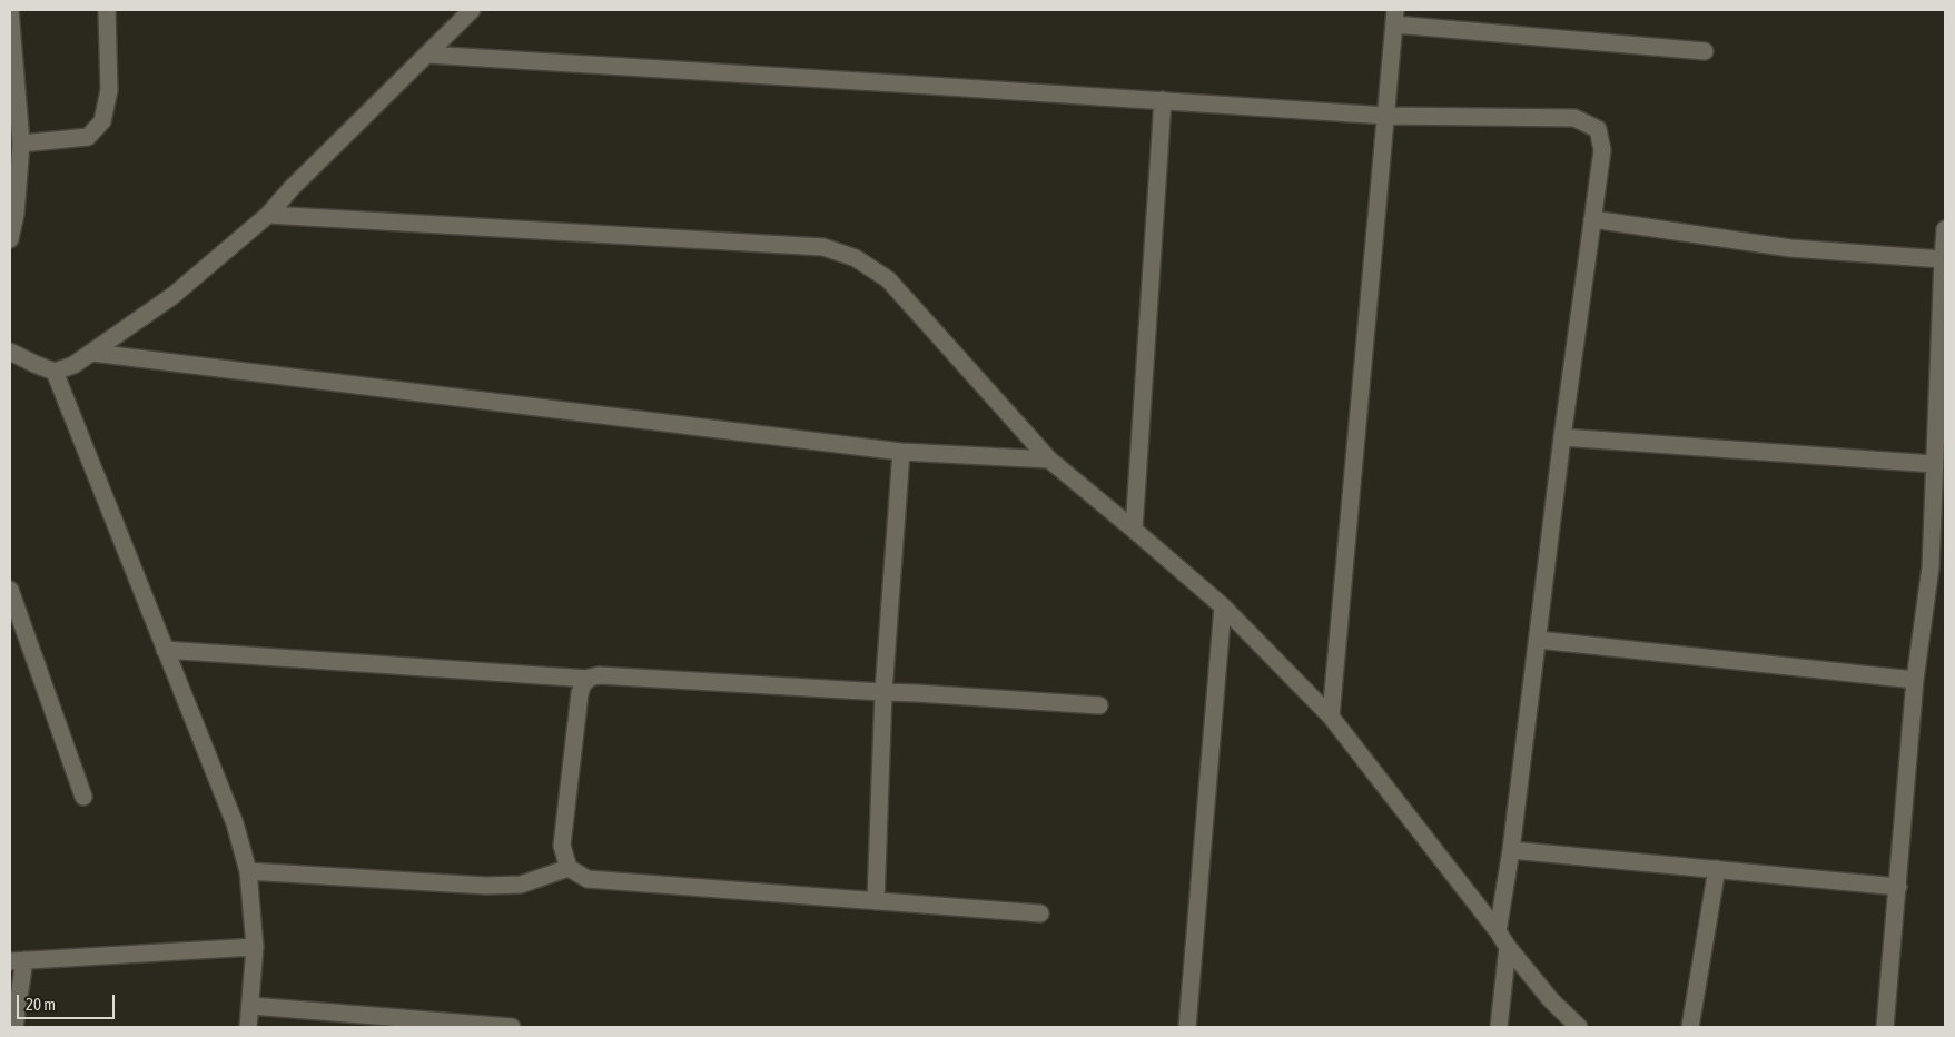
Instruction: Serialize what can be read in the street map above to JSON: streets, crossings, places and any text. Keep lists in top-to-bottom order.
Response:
{
  "scale_bar": "20 m"
}
